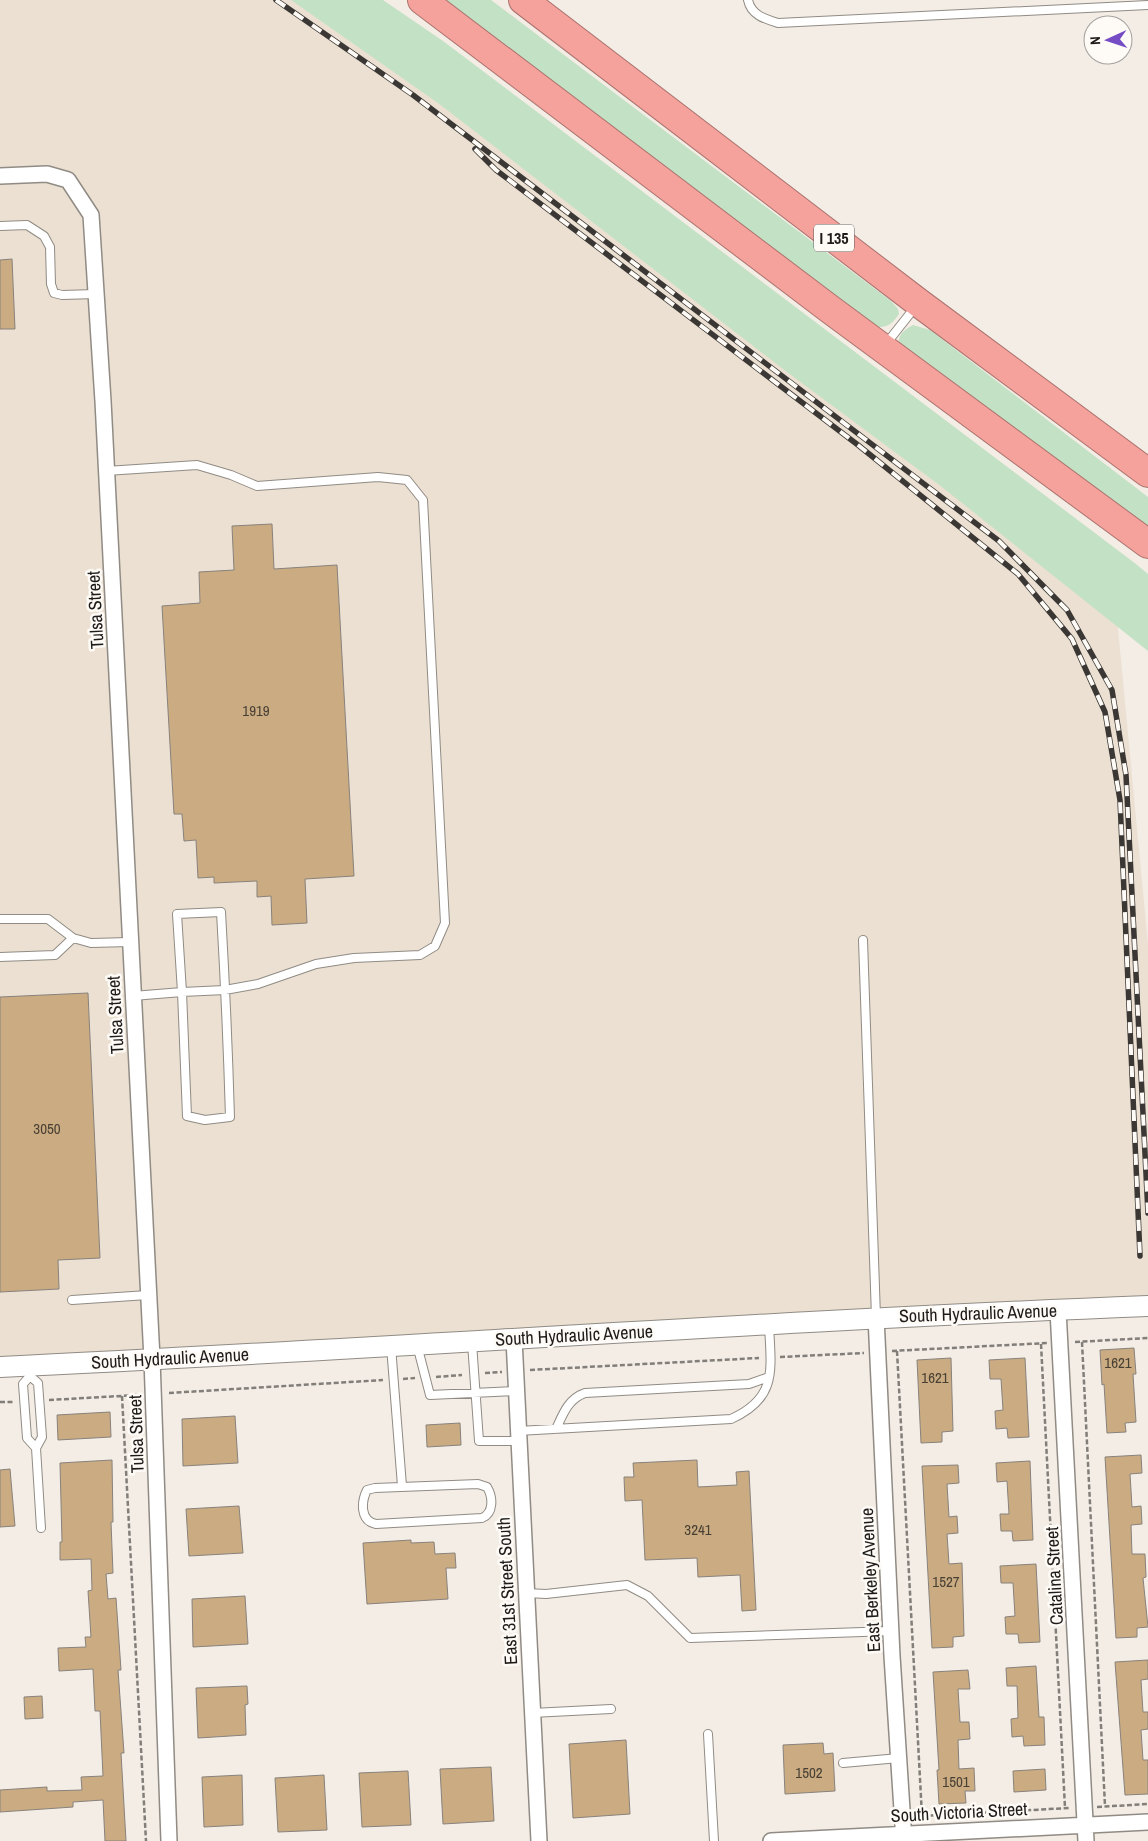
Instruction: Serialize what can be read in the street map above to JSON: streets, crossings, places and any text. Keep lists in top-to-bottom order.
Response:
{
  "streets": {
    "highway": ["I 135"],
    "street": [
      "Tulsa Street",
      "South Hydraulic Avenue",
      "Catalina Street",
      "East Berkeley Avenue",
      "East 31st Street South",
      "South Victoria Street"
    ]
  },
  "crossings": [
    ["Tulsa Street", "South Hydraulic Avenue"],
    ["South Hydraulic Avenue", "Catalina Street"],
    ["South Hydraulic Avenue", "East Berkeley Avenue"],
    ["South Hydraulic Avenue", "East 31st Street South"],
    ["Catalina Street", "South Victoria Street"],
    ["East Berkeley Avenue", "South Victoria Street"]
  ],
  "house_numbers": [
    "1919",
    "3050",
    "1621",
    "1621",
    "3241",
    "1527",
    "1502",
    "1501"
  ],
  "north": "left"
}
